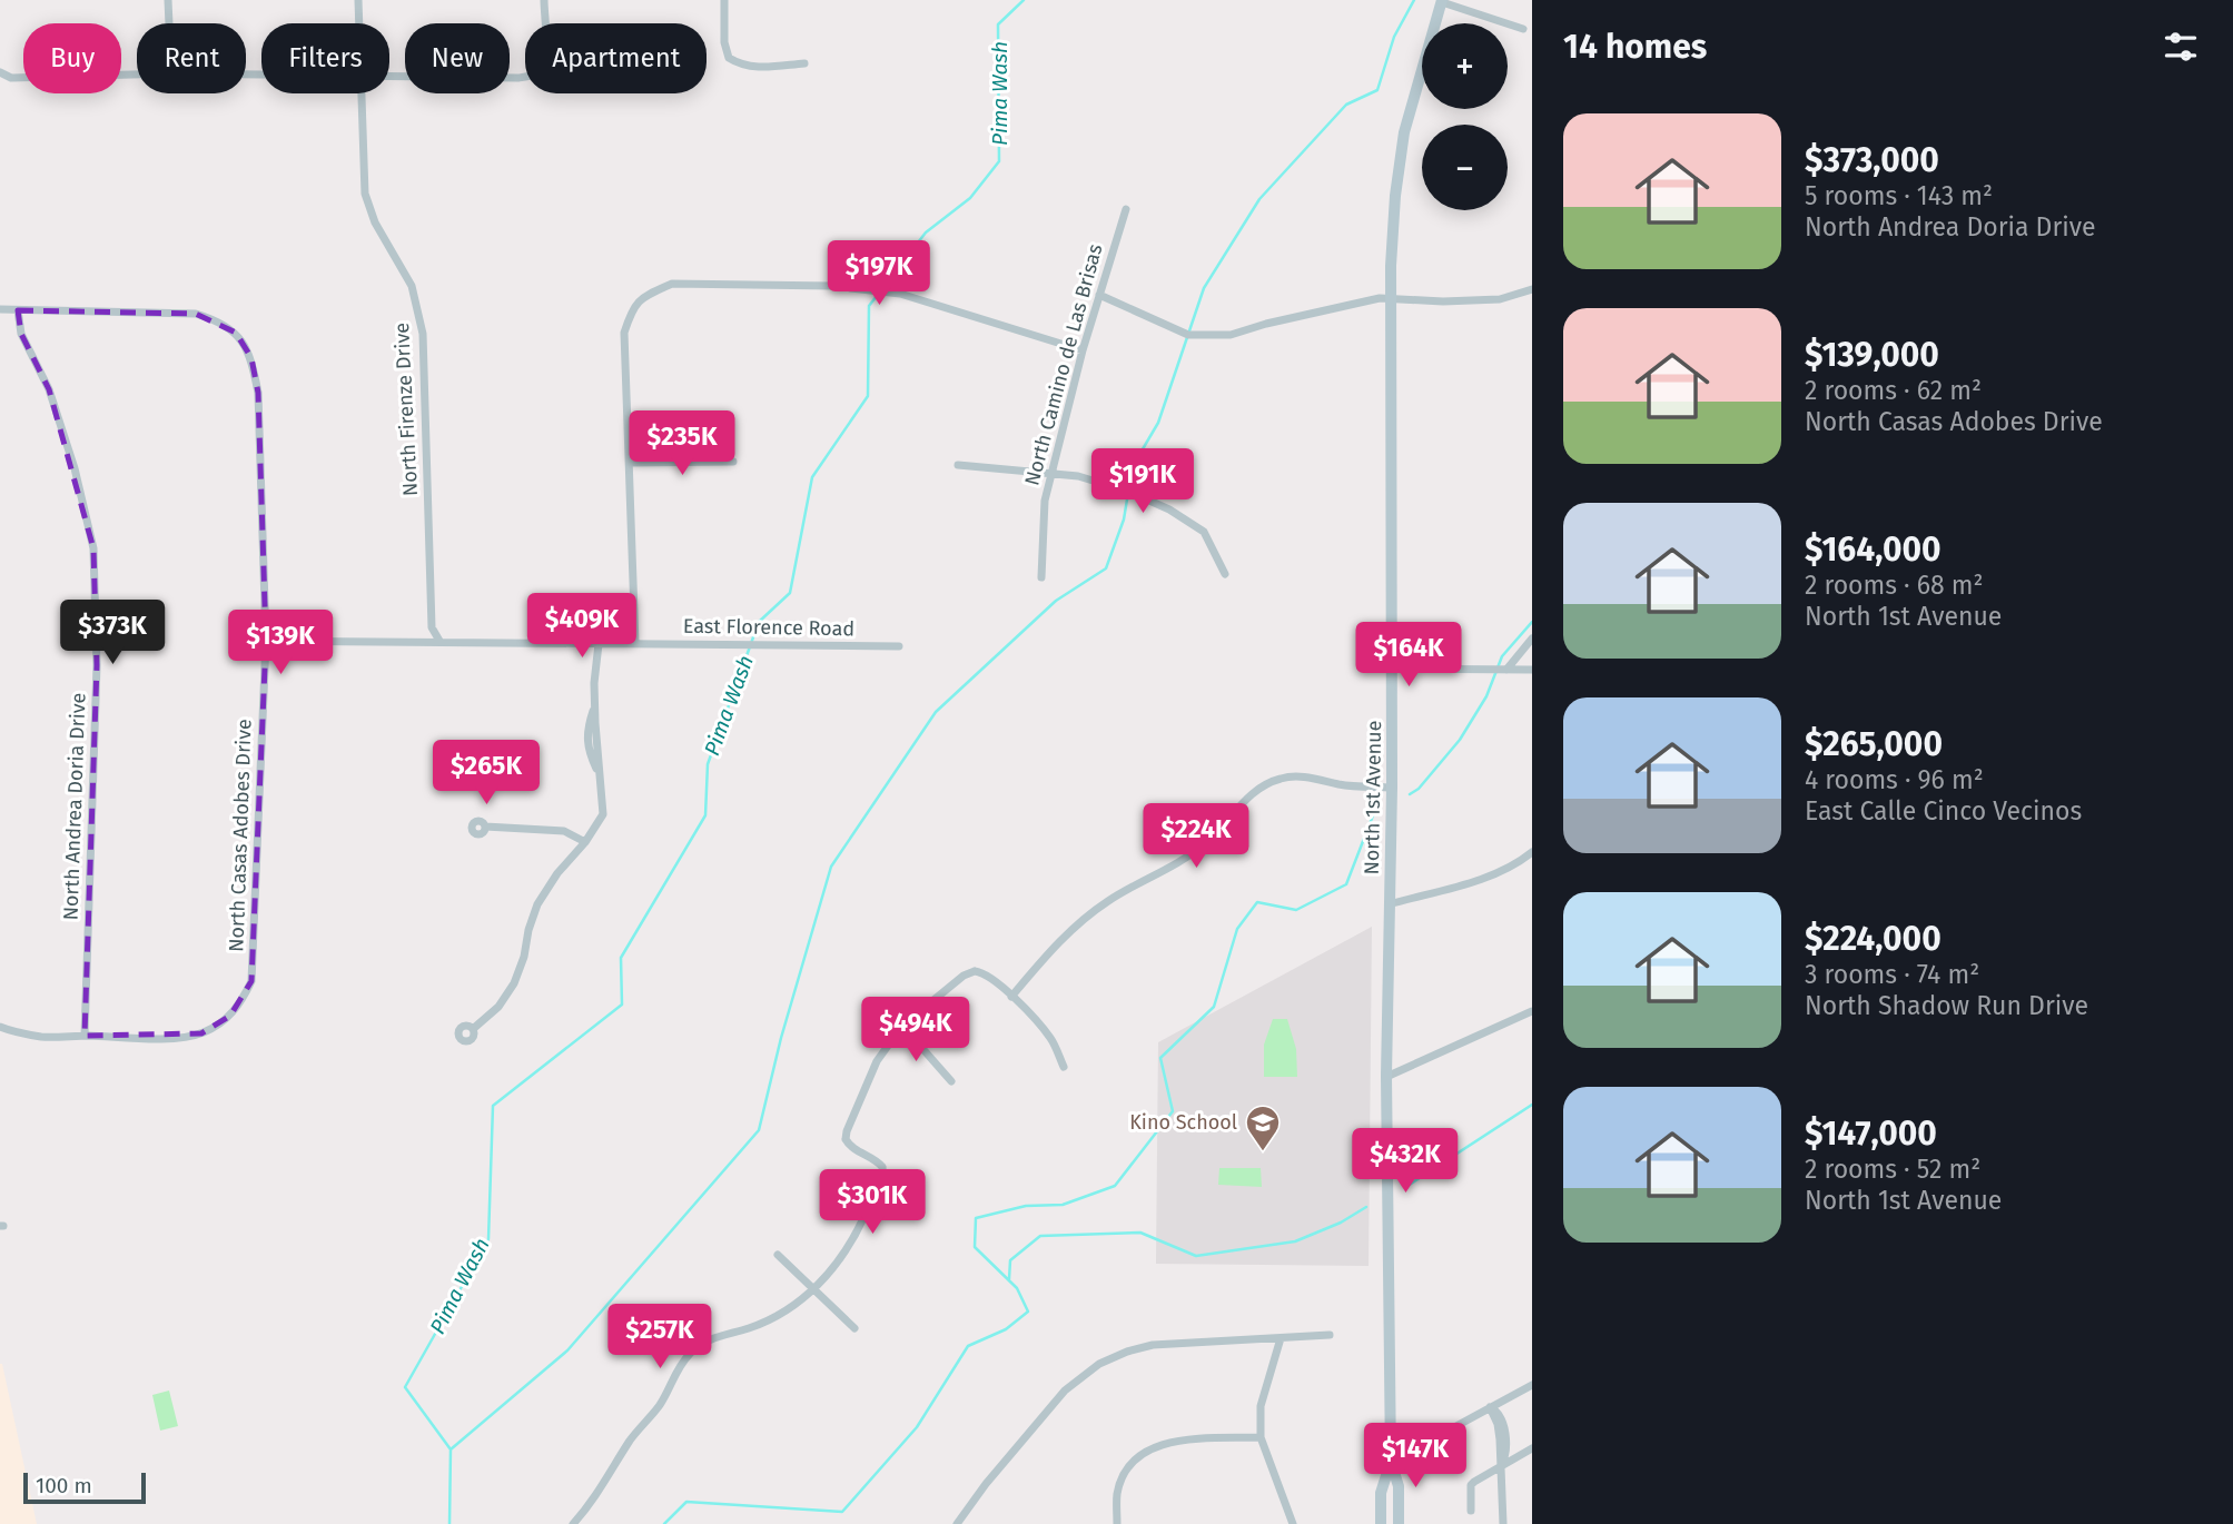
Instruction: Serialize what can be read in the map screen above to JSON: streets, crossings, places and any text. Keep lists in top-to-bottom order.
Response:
{
  "streets": {
    "main road": ["North 1st Avenue"],
    "street": [
      "North Camino de Las Brisas",
      "North Firenze Drive",
      "East Florence Road",
      "North Andrea Doria Drive",
      "North Casas Adobes Drive"
    ]
  },
  "crossings": [
    ["North Firenze Drive", "East Florence Road"],
    ["East Florence Road", "North Casas Adobes Drive"],
    ["North Andrea Doria Drive", "North Casas Adobes Drive"]
  ],
  "water": ["Pima Wash"],
  "places": {
    "school or university": ["Kino School"]
  },
  "scale_bar": "100 m",
  "page": {
    "heading": "14 homes",
    "map_buttons": ["+", "−"],
    "chip": [
      "Buy",
      "Rent",
      "Filters",
      "New",
      "Apartment"
    ],
    "list": [
      {
        "name": "$373,000",
        "note": "5 rooms · 143 m² · North Andrea Doria Drive"
      },
      {
        "name": "$139,000",
        "note": "2 rooms · 62 m² · North Casas Adobes Drive"
      },
      {
        "name": "$164,000",
        "note": "2 rooms · 68 m² · North 1st Avenue"
      },
      {
        "name": "$265,000",
        "note": "4 rooms · 96 m² · East Calle Cinco Vecinos"
      },
      {
        "name": "$224,000",
        "note": "3 rooms · 74 m² · North Shadow Run Drive"
      },
      {
        "name": "$147,000",
        "note": "2 rooms · 52 m² · North 1st Avenue"
      }
    ],
    "price": [
      "$197K",
      "$235K",
      "$191K",
      "$409K",
      "$373K",
      "$139K",
      "$164K",
      "$265K",
      "$224K",
      "$494K",
      "$432K",
      "$301K",
      "$257K",
      "$147K"
    ],
    "scale": "100 m"
  }
}
